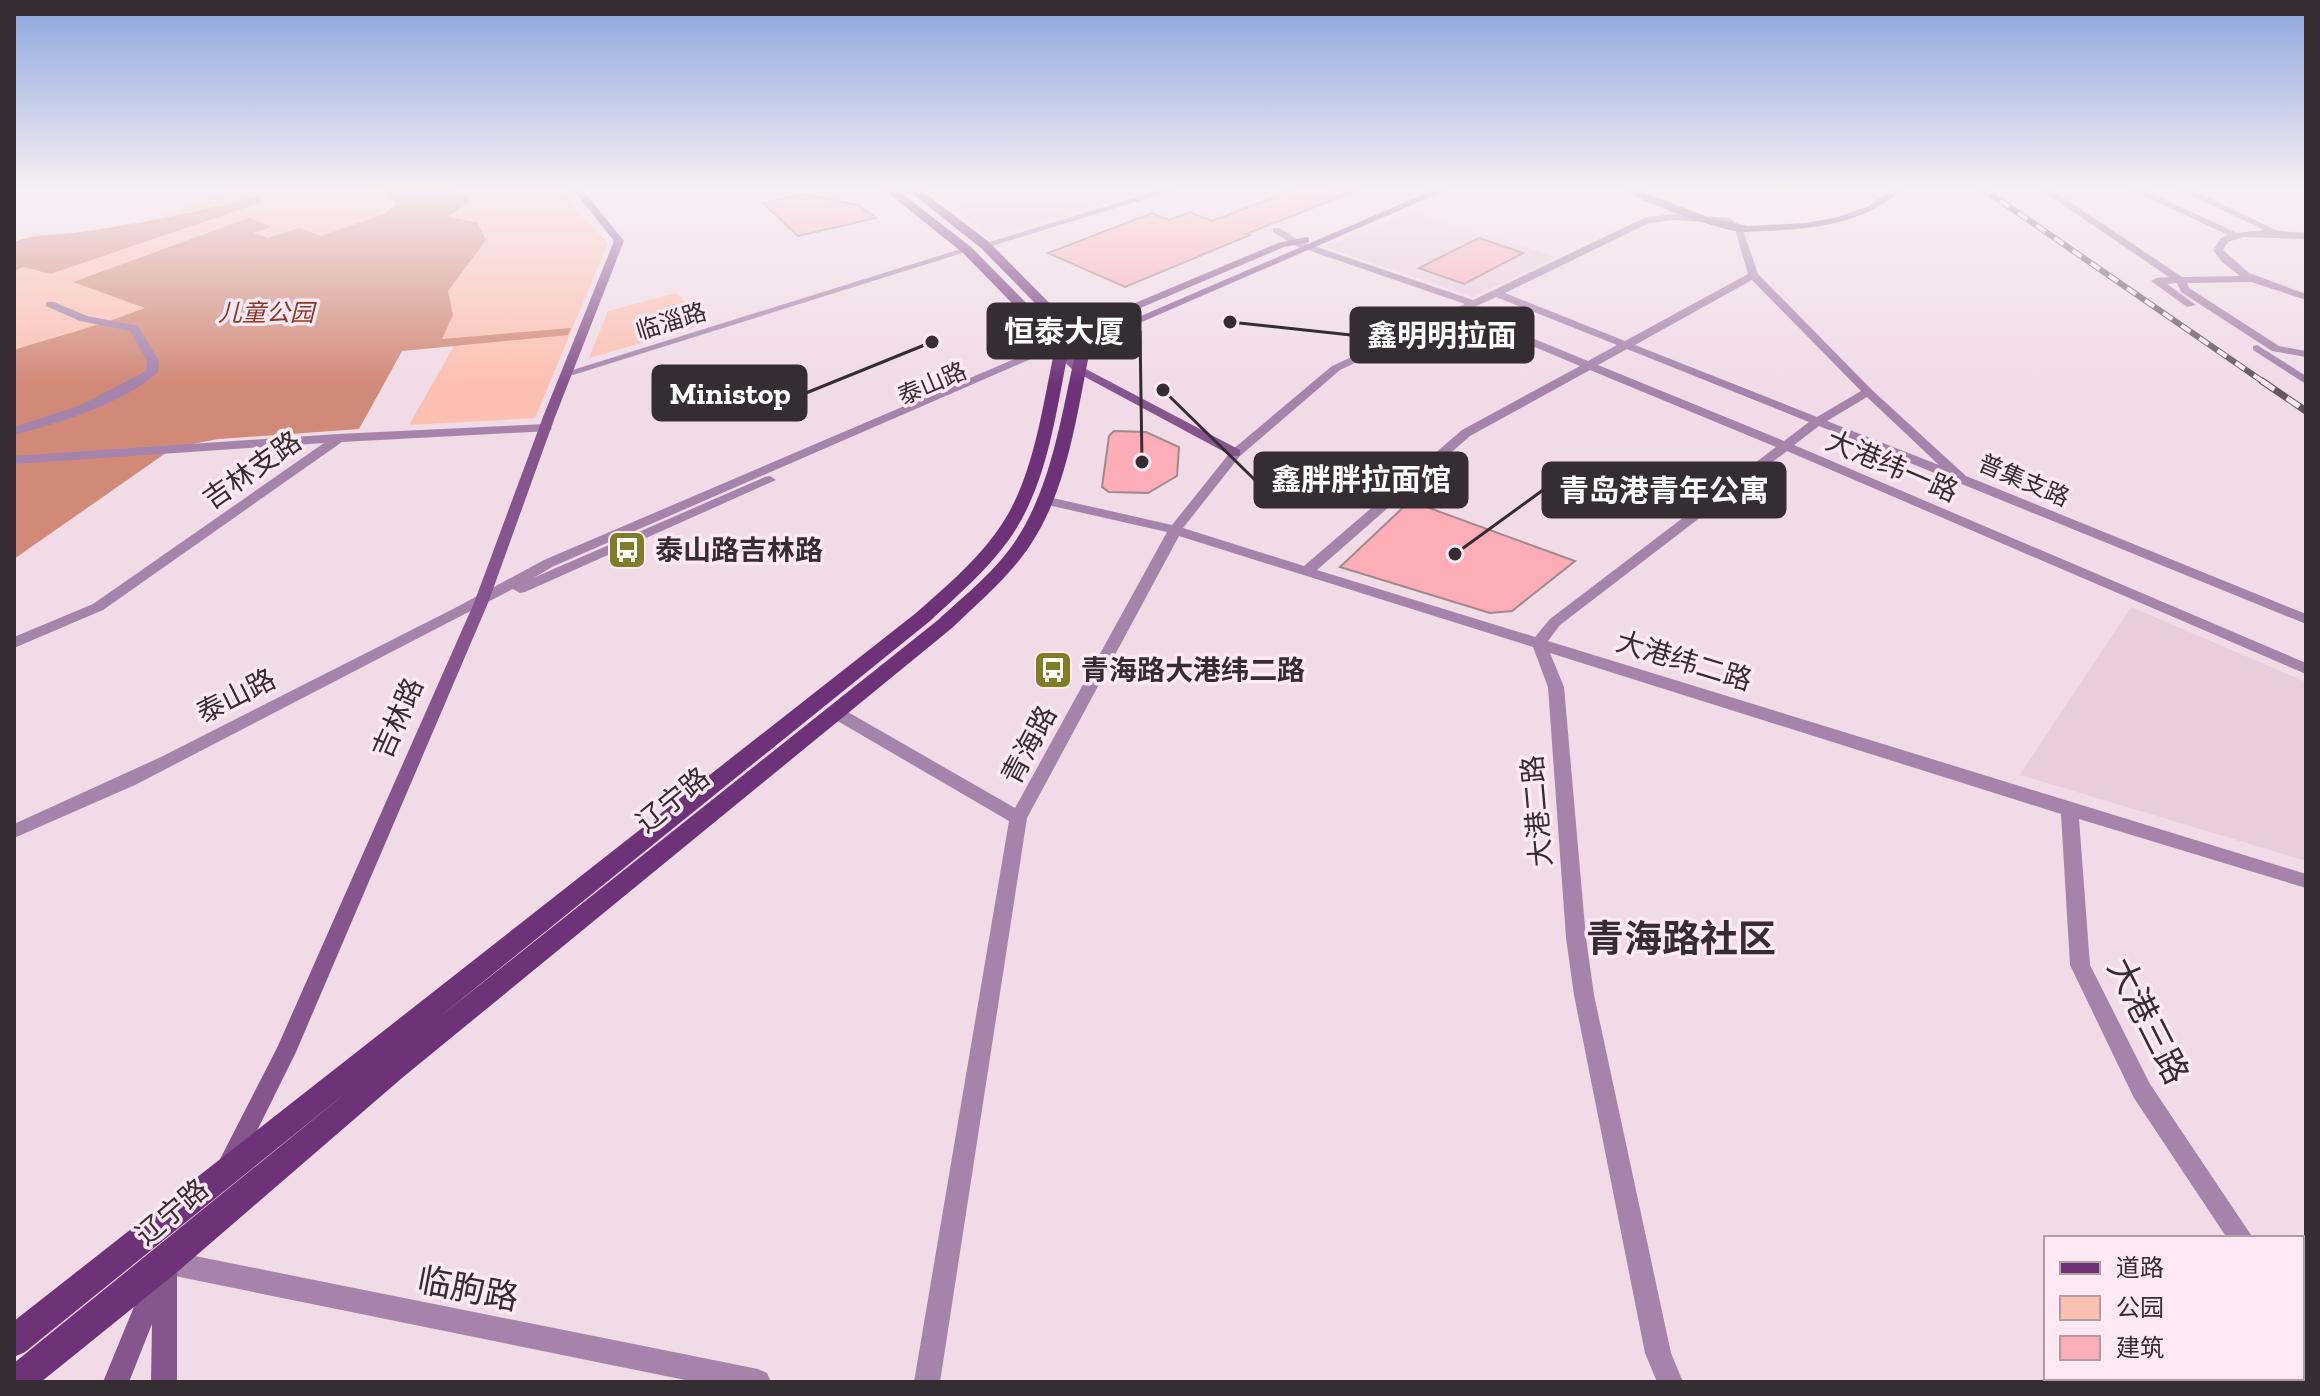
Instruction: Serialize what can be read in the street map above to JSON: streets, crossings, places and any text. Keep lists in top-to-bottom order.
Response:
{
  "streets": {
    "main road": ["辽宁路"],
    "street": [
      "临淄路",
      "泰山路",
      "大港纬一路",
      "吉林支路",
      "普集支路",
      "大港纬二路",
      "吉林路",
      "青海路",
      "大港二路",
      "大港三路",
      "临朐路"
    ]
  },
  "crossings": [
    ["临淄路", "吉林路"],
    ["泰山路", "吉林路"],
    ["泰山路", "辽宁路"],
    ["大港纬一路", "普集支路"],
    ["大港纬一路", "青海路"],
    ["吉林支路", "吉林路"],
    ["大港纬二路", "青海路"],
    ["大港纬二路", "辽宁路"],
    ["大港纬二路", "大港二路"],
    ["大港纬二路", "大港三路"],
    ["吉林路", "辽宁路"],
    ["吉林路", "临朐路"],
    ["辽宁路", "临朐路"]
  ],
  "districts": ["青海路社区"],
  "parks": ["儿童公园"],
  "places": {
    "other": [
      "鑫明明拉面",
      "Ministop",
      "鑫胖胖拉面馆",
      "恒泰大厦",
      "青岛港青年公寓"
    ],
    "bus stop": ["泰山路吉林路", "青海路大港纬二路"]
  },
  "legend": ["道路", "公园", "建筑"]
}
